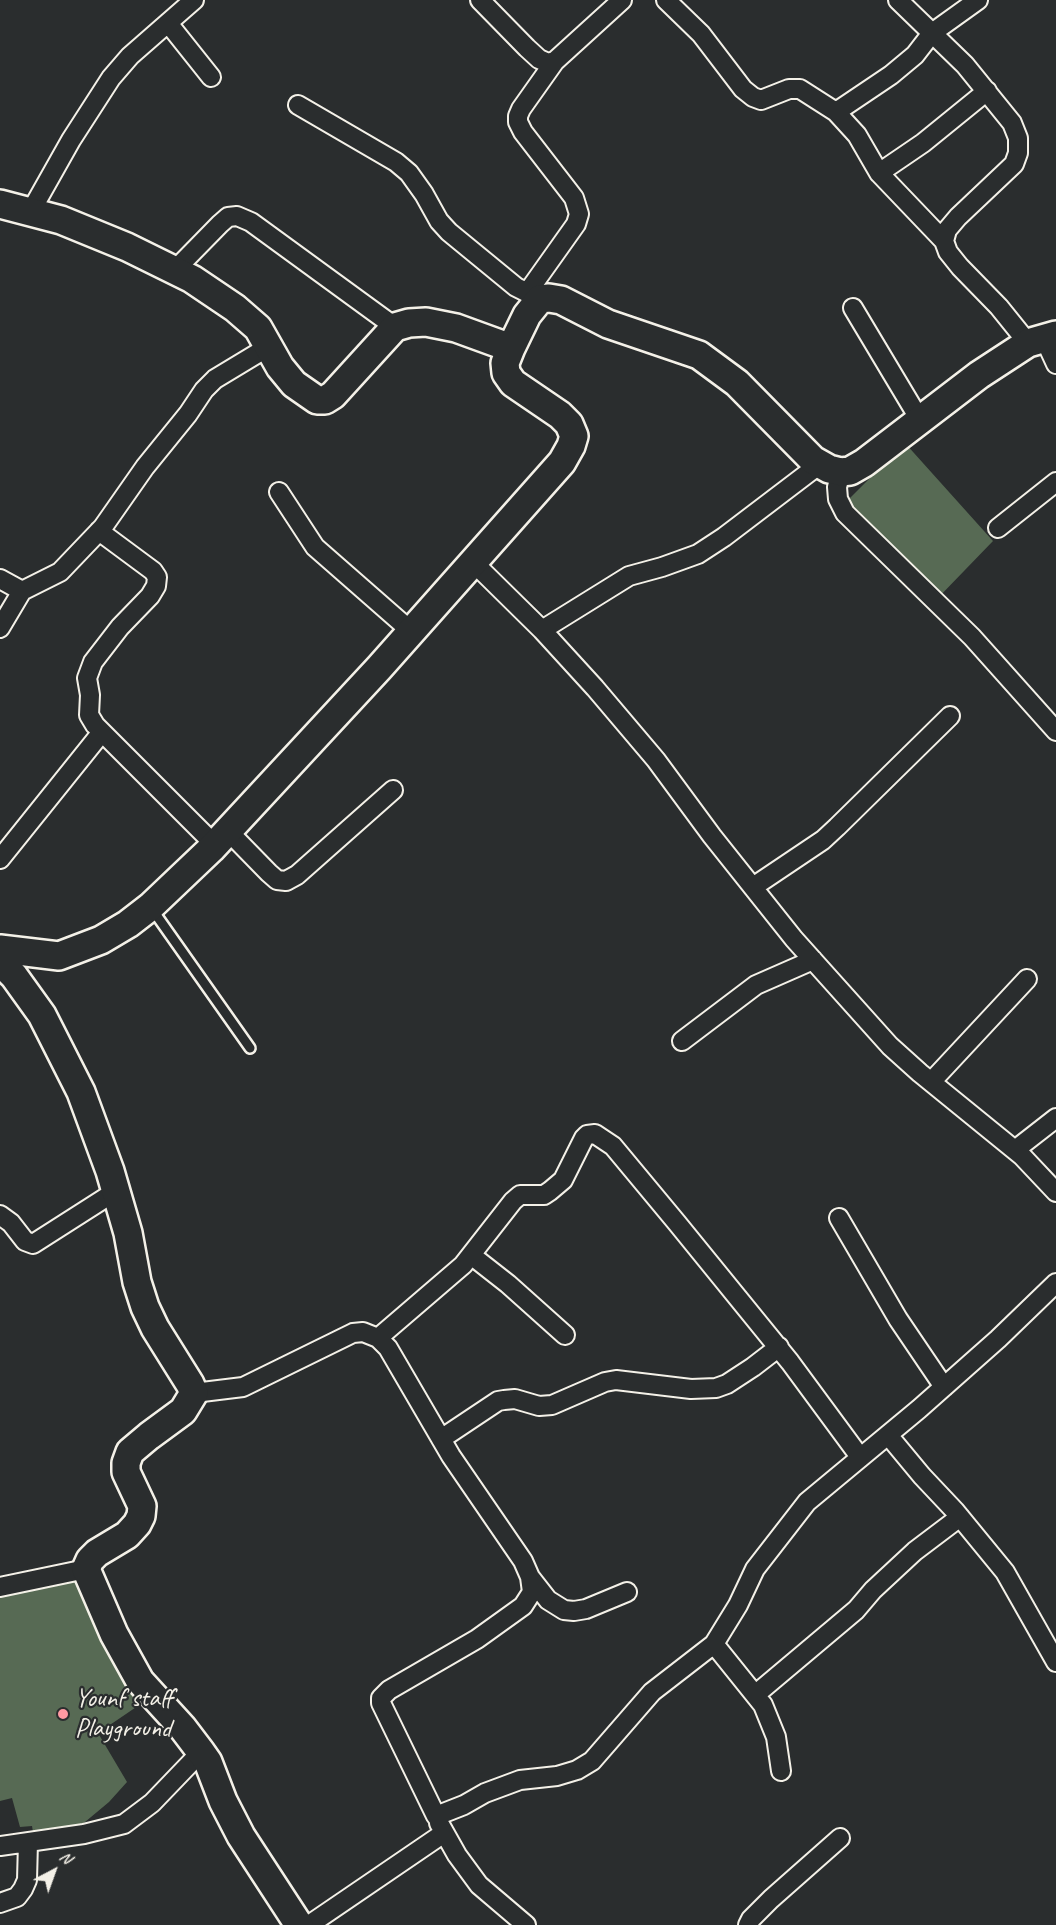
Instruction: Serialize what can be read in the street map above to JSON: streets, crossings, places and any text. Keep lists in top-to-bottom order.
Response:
{
  "places": ["Younf staff Playground"],
  "north": "top right"
}
